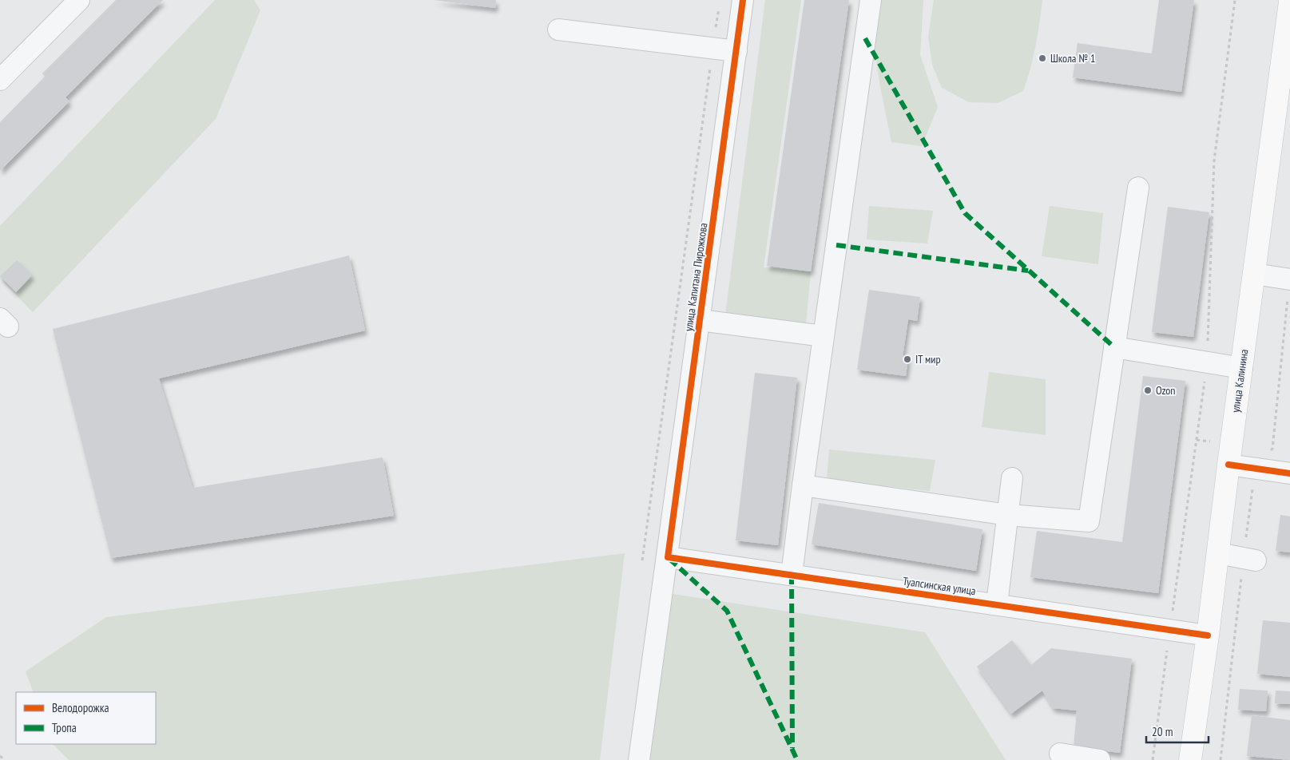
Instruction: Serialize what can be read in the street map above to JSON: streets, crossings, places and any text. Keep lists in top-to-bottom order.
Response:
{
  "streets": {
    "main road": ["улица Калинина"],
    "street": ["улица Капитана Пирожкова", "Туапсинская улица"]
  },
  "crossings": [
    ["улица Капитана Пирожкова", "Туапсинская улица"],
    ["улица Калинина", "Туапсинская улица"]
  ],
  "places": ["Школа № 1", "IT мир", "Ozon"],
  "legend": ["Велодорожка", "Тропа"],
  "scale_bar": "20 m"
}
